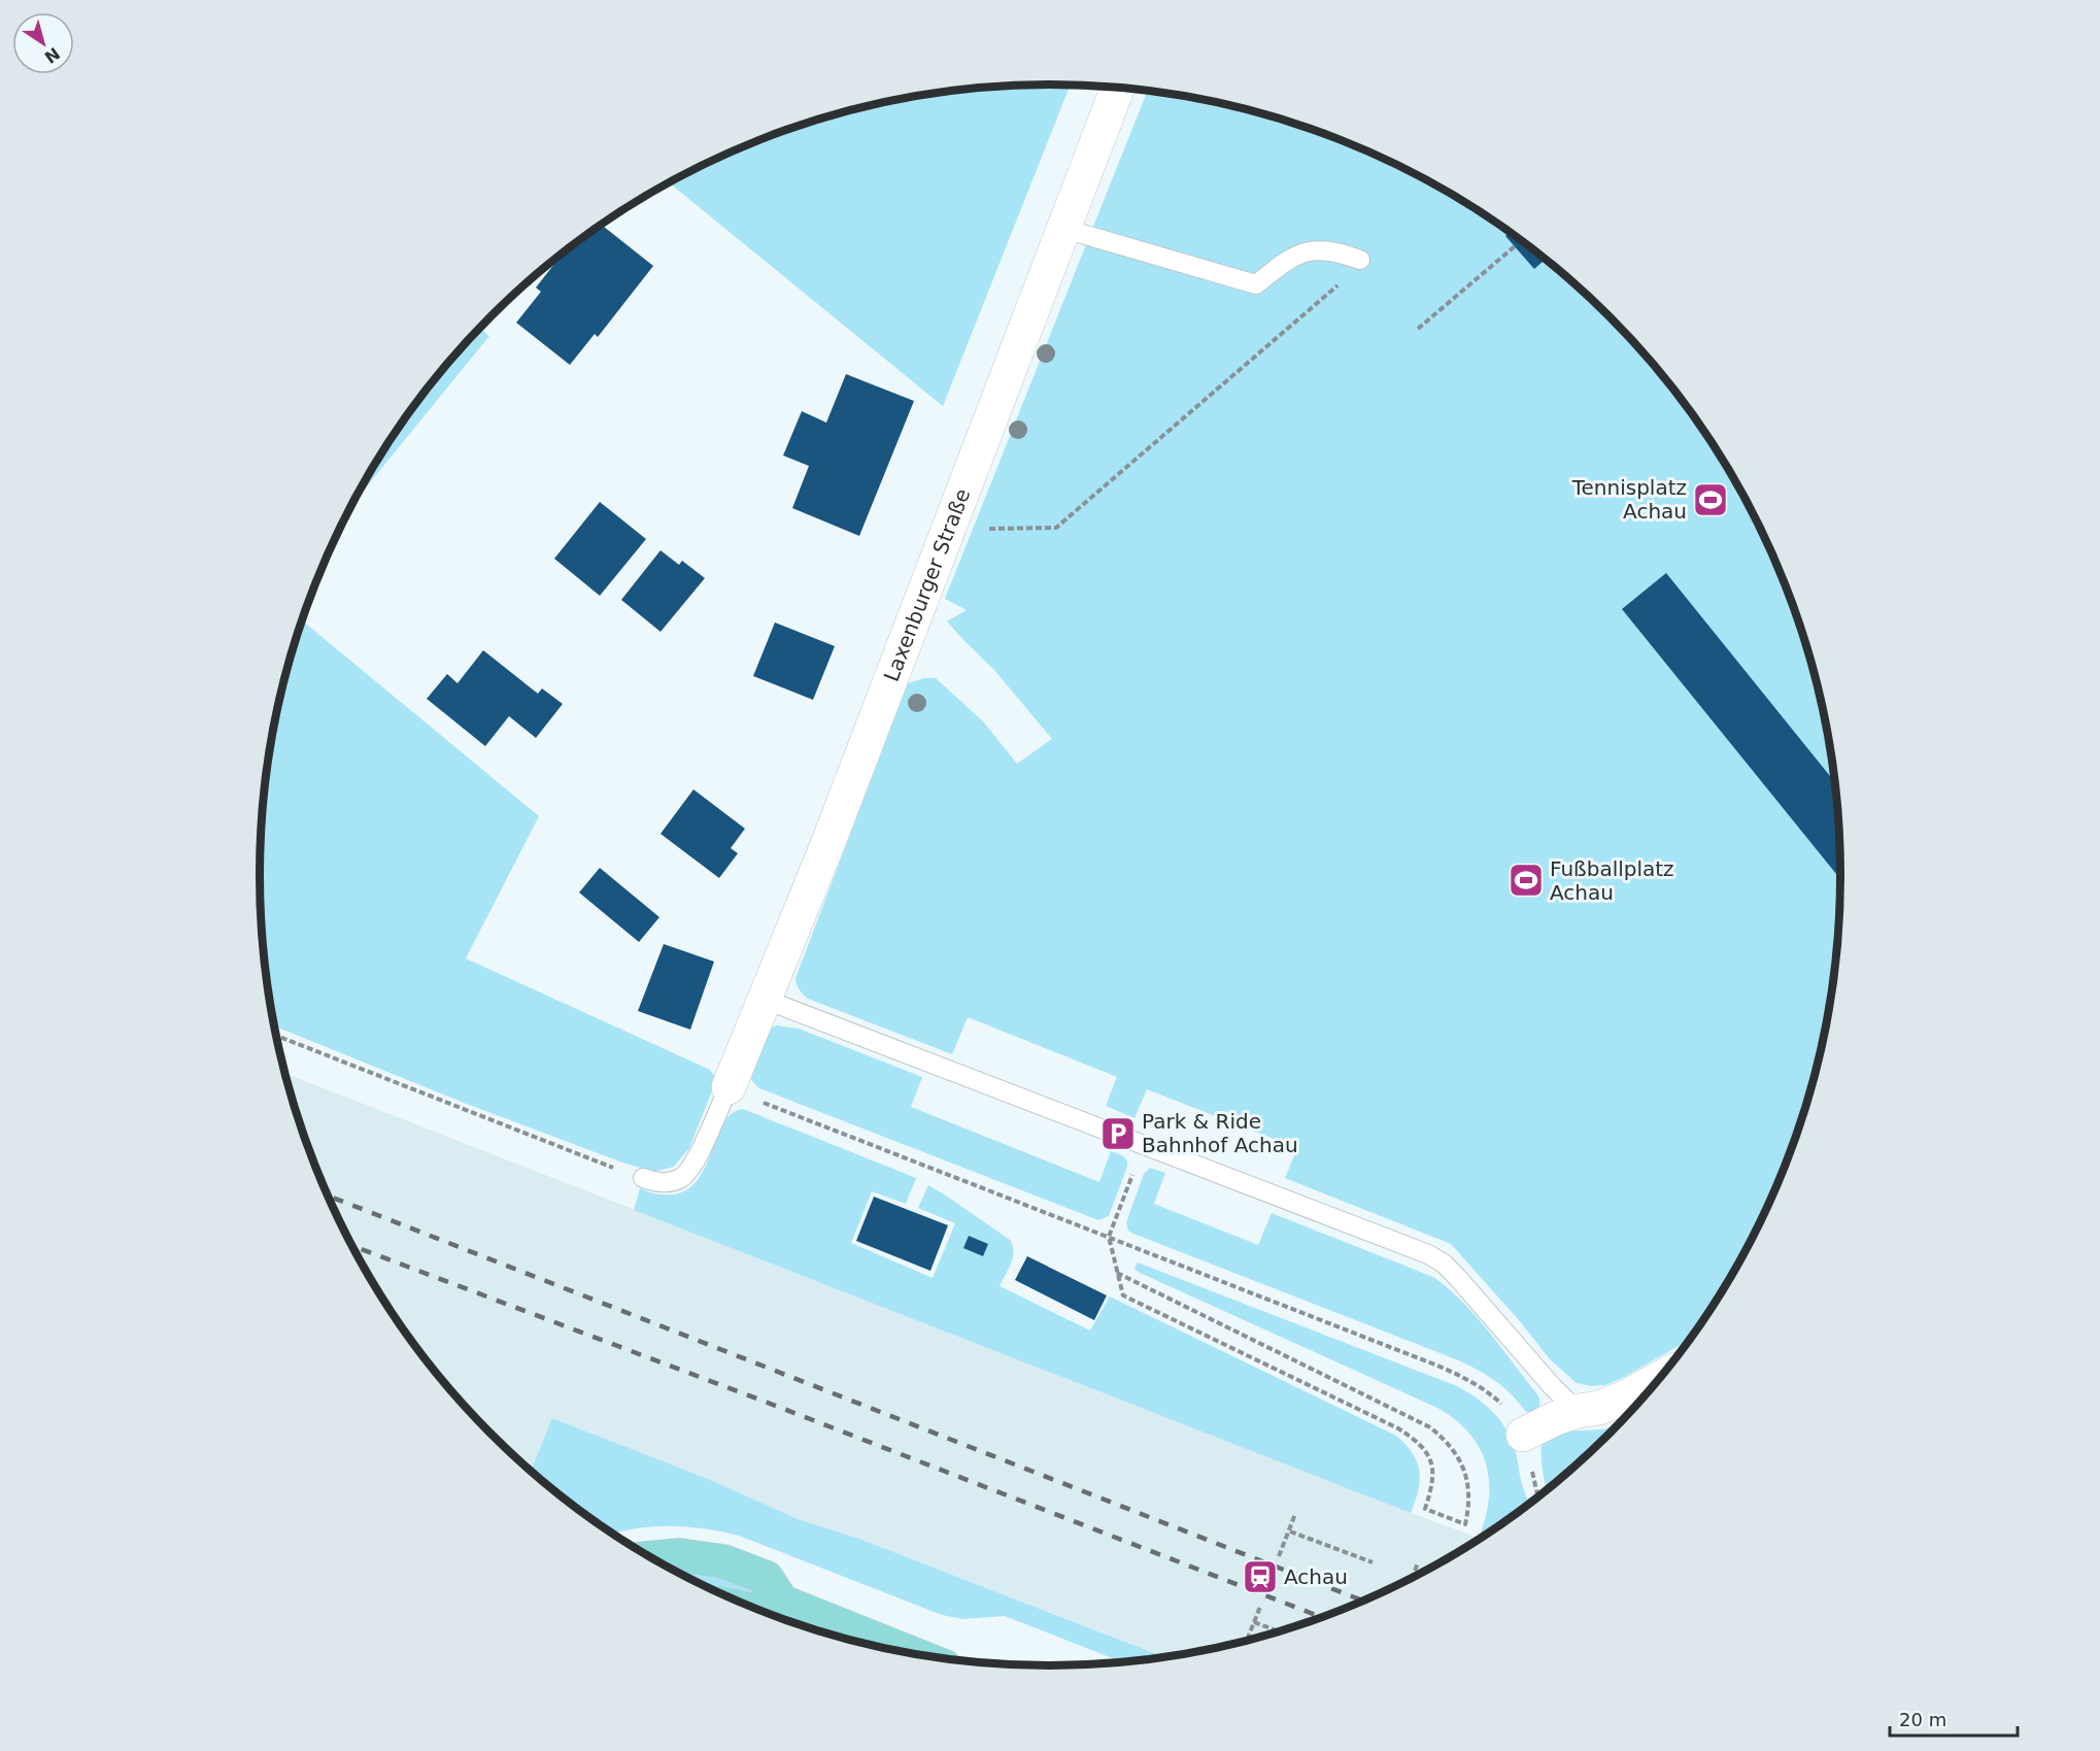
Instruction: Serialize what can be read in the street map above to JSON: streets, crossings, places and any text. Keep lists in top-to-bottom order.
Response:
{
  "streets": {
    "street": ["Laxenburger Straße"]
  },
  "places": {
    "sports": ["Tennisplatz Achau", "Fußballplatz Achau"],
    "parking": ["Park & Ride Bahnhof Achau"],
    "station": ["Achau"]
  },
  "scale_bar": "20 m",
  "north": "bottom right"
}
